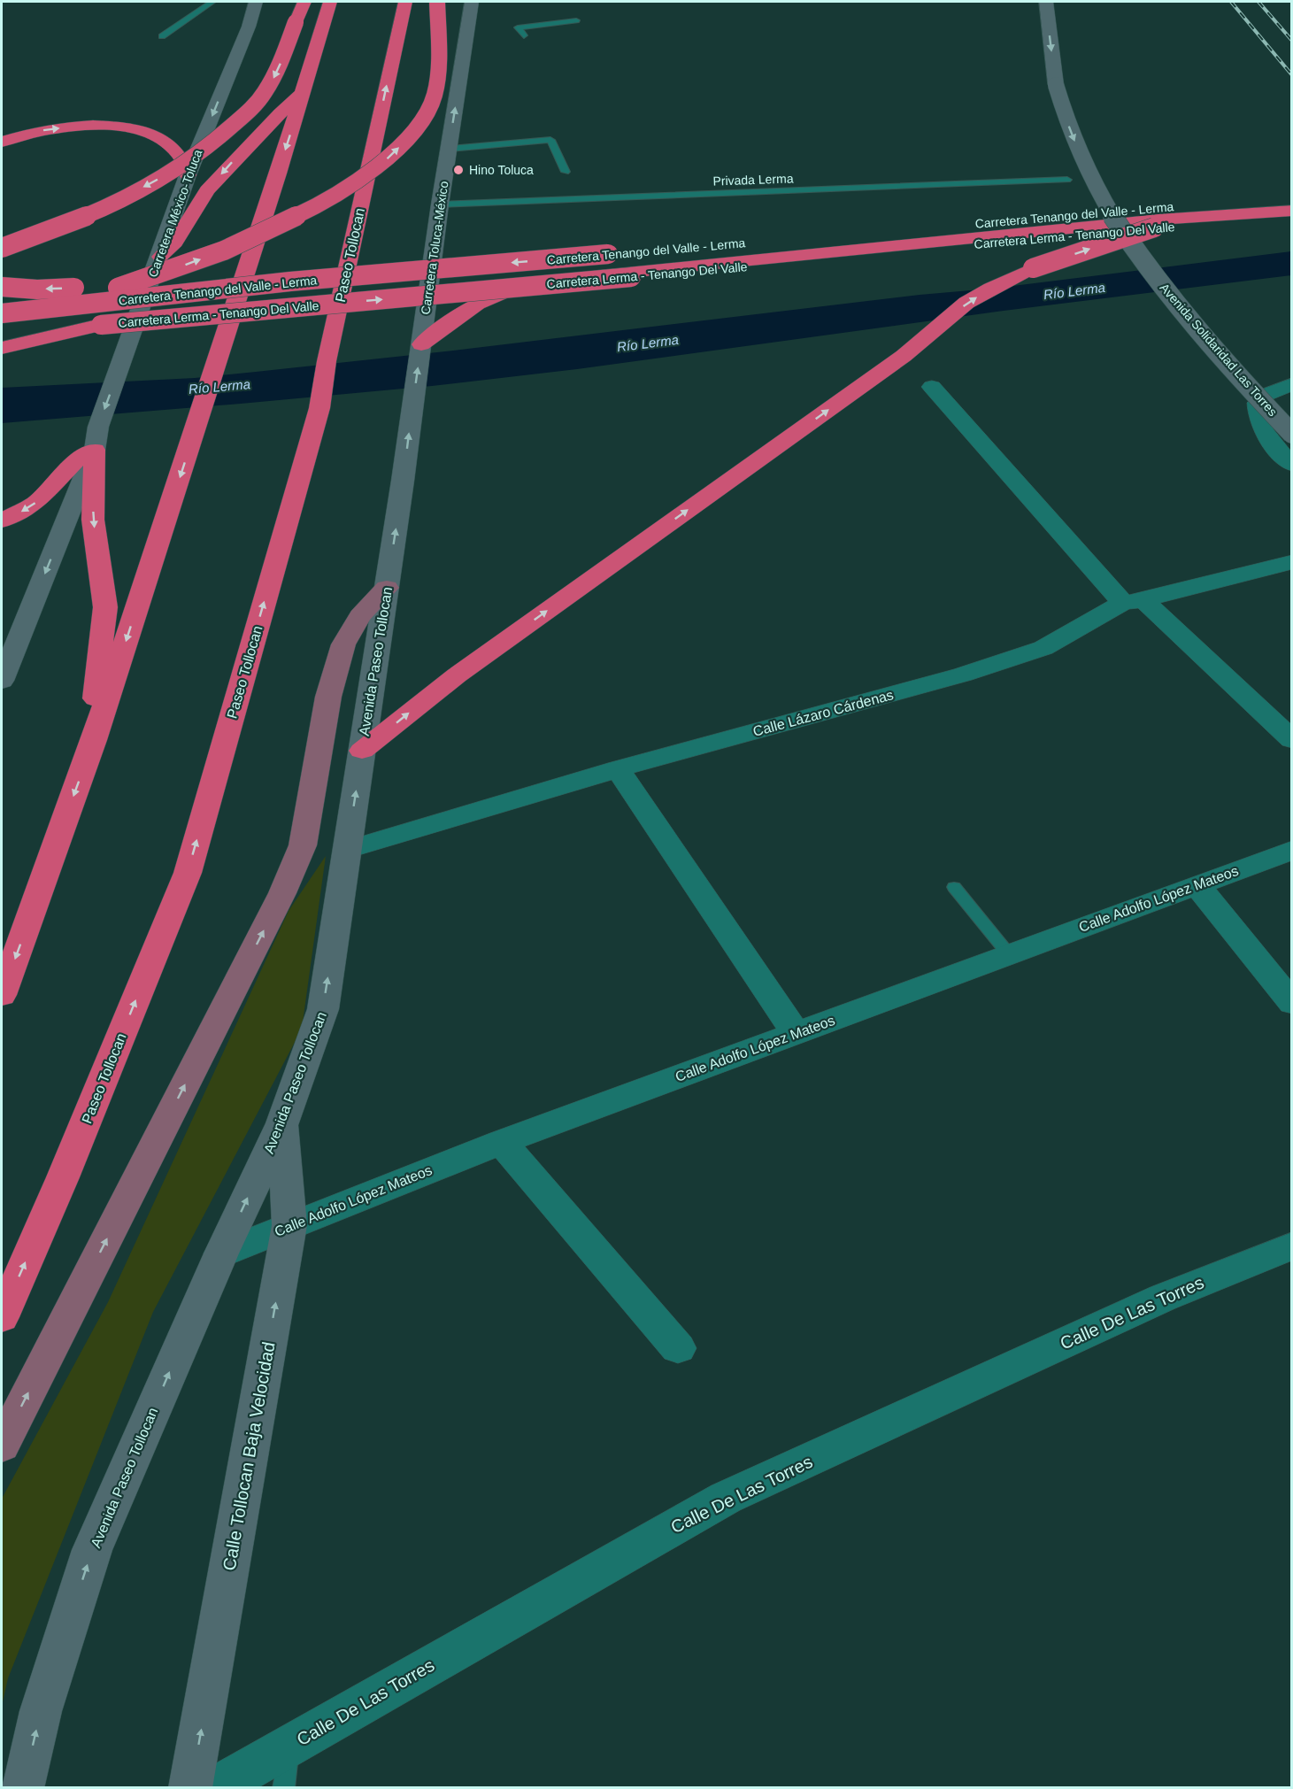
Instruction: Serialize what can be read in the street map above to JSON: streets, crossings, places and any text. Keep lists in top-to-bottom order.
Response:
{
  "streets": {
    "highway": ["Carretera Tenango del Valle - Lerma", "Carretera Lerma - Tenango Del Valle", "Paseo Tollocan"],
    "main road": [
      "Carretera México-Toluca",
      "Carretera Toluca-México",
      "Avenida Solidaridad Las Torres",
      "Avenida Paseo Tollocan",
      "Calle Tollocan Baja Velocidad"
    ],
    "street": ["Calle Lázaro Cárdenas", "Calle Adolfo López Mateos", "Calle De Las Torres"],
    "lane": ["Privada Lerma"]
  },
  "crossings": [
    ["Privada Lerma", "Carretera Toluca-México"],
    ["Carretera Toluca-México", "Avenida Paseo Tollocan"],
    ["Avenida Paseo Tollocan", "Calle Lázaro Cárdenas"],
    ["Avenida Paseo Tollocan", "Calle Adolfo López Mateos"],
    ["Avenida Paseo Tollocan", "Calle Tollocan Baja Velocidad"],
    ["Calle Adolfo López Mateos", "Calle Tollocan Baja Velocidad"]
  ],
  "one_way": ["Carretera México-Toluca", "Carretera Toluca-México", "Avenida Solidaridad Las Torres"],
  "water": ["Río Lerma"],
  "places": ["Hino Toluca"]
}
